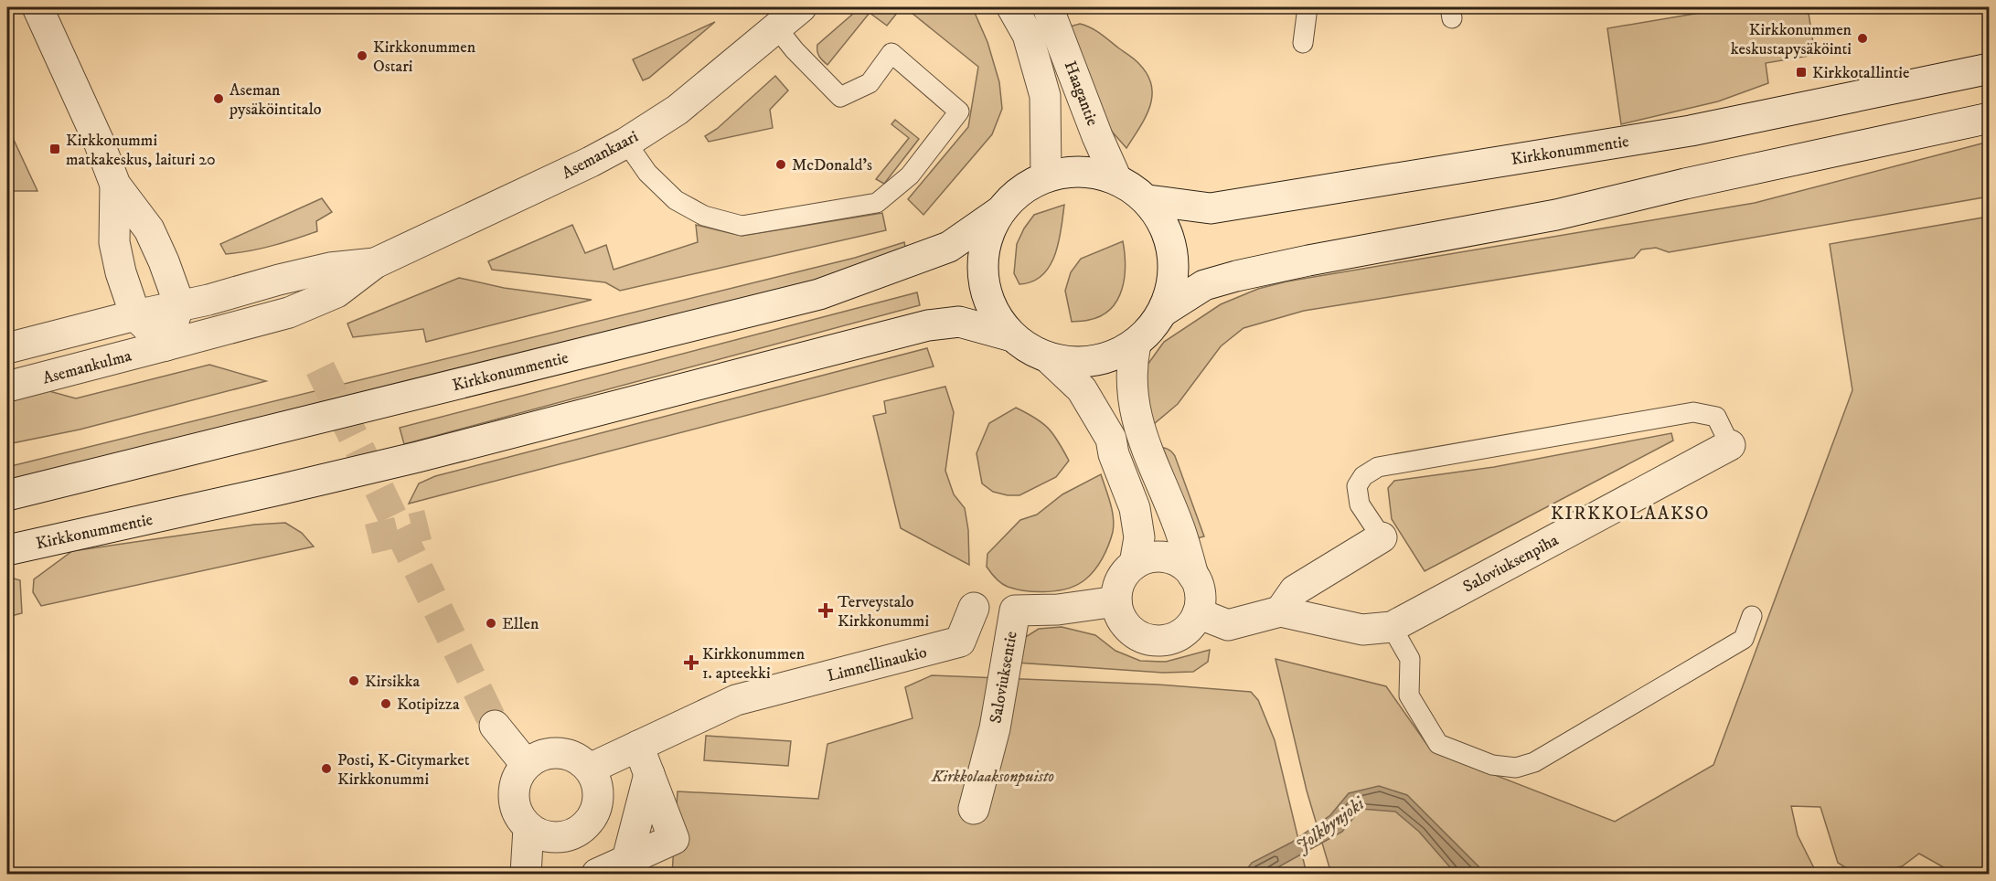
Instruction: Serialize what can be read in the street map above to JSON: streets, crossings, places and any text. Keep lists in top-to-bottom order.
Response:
{
  "streets": {
    "street": [
      "Haagantie",
      "Kirkkonummentie",
      "Asemankaari",
      "Asemankulma",
      "Saloviuksenpiha",
      "Limnellinaukio",
      "Saloviuksentie"
    ]
  },
  "crossings": [
    ["Haagantie", "Kirkkonummentie"],
    ["Asemankaari", "Asemankulma"],
    ["Saloviuksenpiha", "Saloviuksentie"]
  ],
  "districts": ["KIRKKOLAAKSO"],
  "water": ["Jolkbynjoki"],
  "parks": ["Kirkkolaaksonpuisto"],
  "places": {
    "other": [
      "Kirkkonummen keskustapysäköinti",
      "Kirkkonummen Ostari",
      "Aseman pysäköintitalo",
      "McDonald's",
      "Ellen",
      "Kirsikka",
      "Kotipizza",
      "Posti, K-Citymarket Kirkkonummi"
    ],
    "transit": ["Kirkkotallintie", "Kirkkonummi matkakeskus, laituri 20"],
    "health": ["Terveystalo Kirkkonummi", "Kirkkonummen 1. apteekki"]
  }
}
